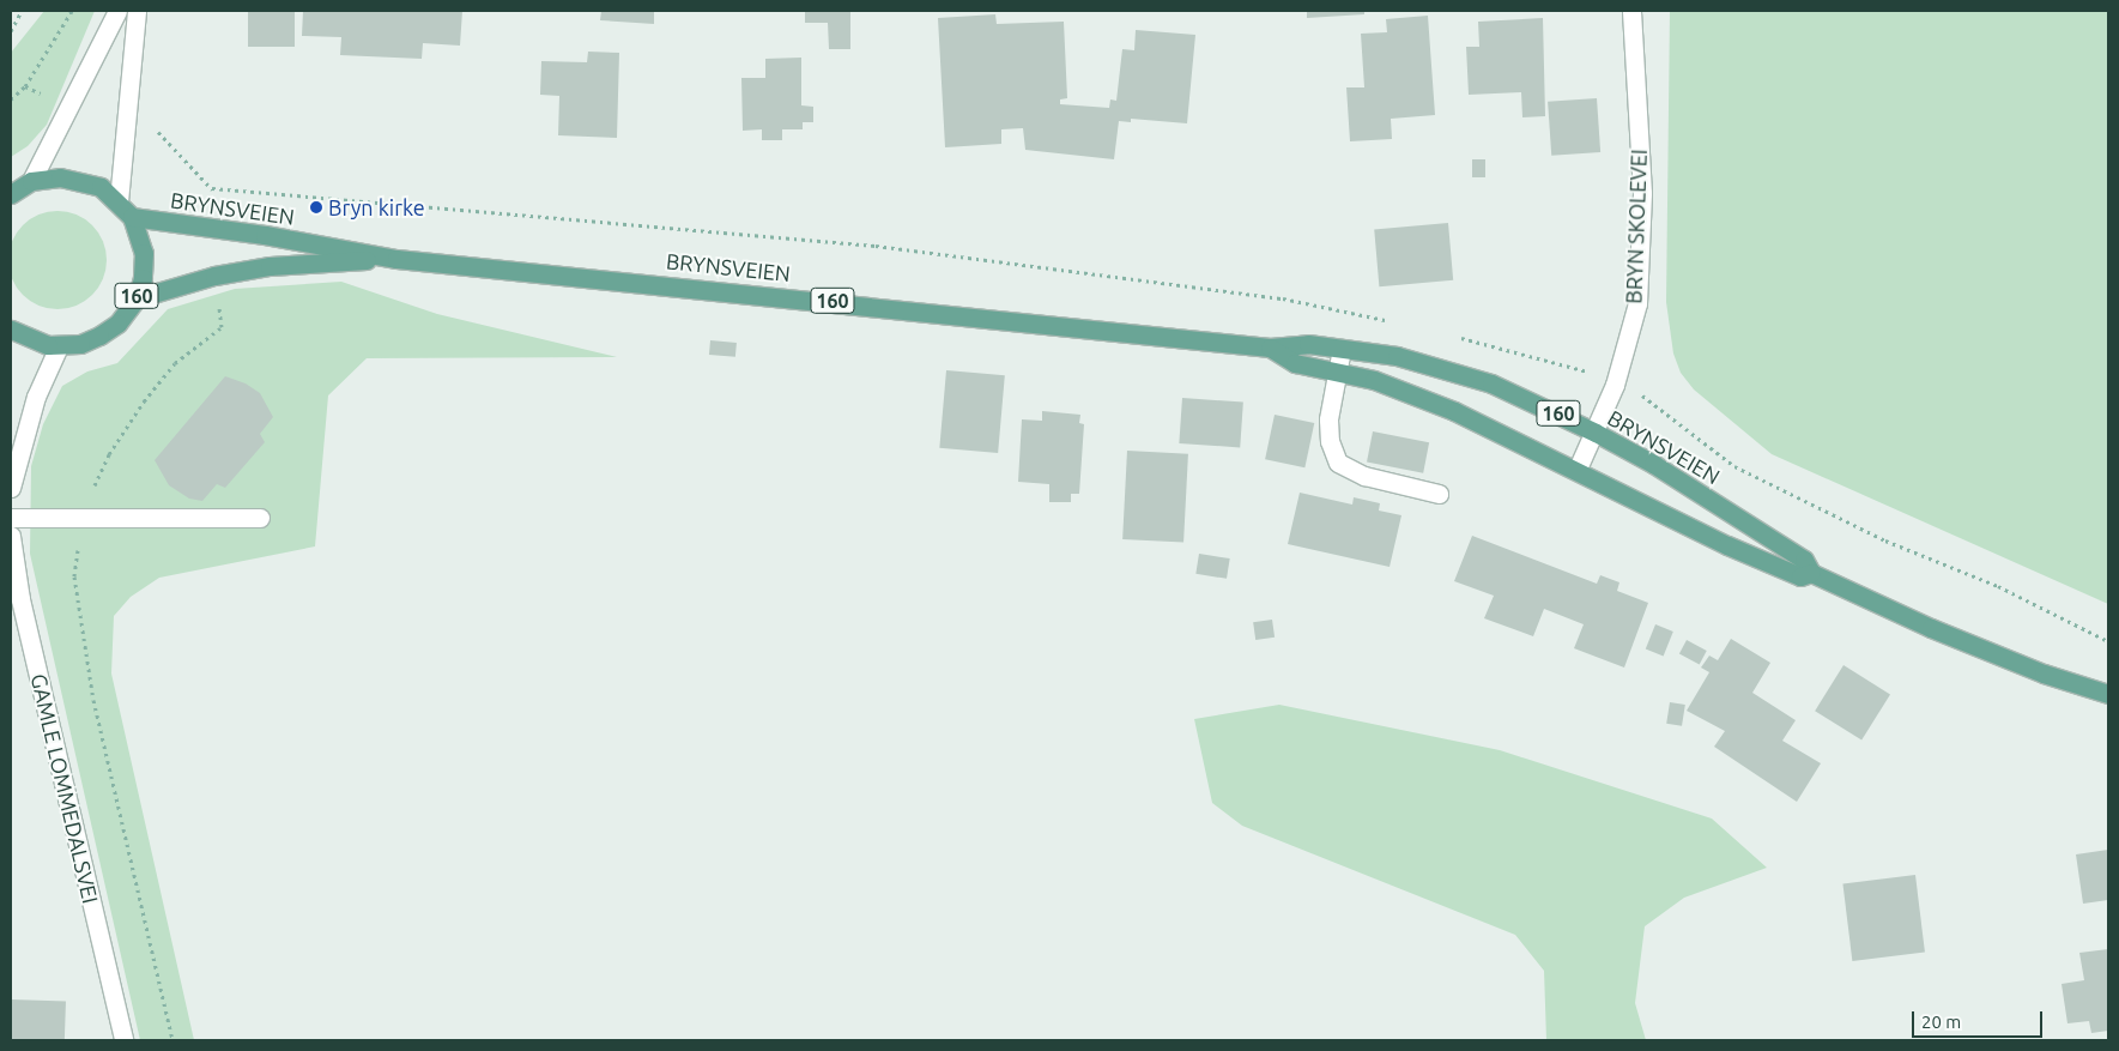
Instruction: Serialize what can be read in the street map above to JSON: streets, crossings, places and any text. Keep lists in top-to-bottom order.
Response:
{
  "streets": {
    "main road": ["BRYNSVEIEN", "160"],
    "street": ["BRYN SKOLEVEI", "GAMLE LOMMEDALSVEI"]
  },
  "crossings": [
    ["BRYNSVEIEN", "BRYN SKOLEVEI"],
    ["BRYNSVEIEN", "160"]
  ],
  "places": ["Bryn kirke"],
  "scale_bar": "20 m"
}
